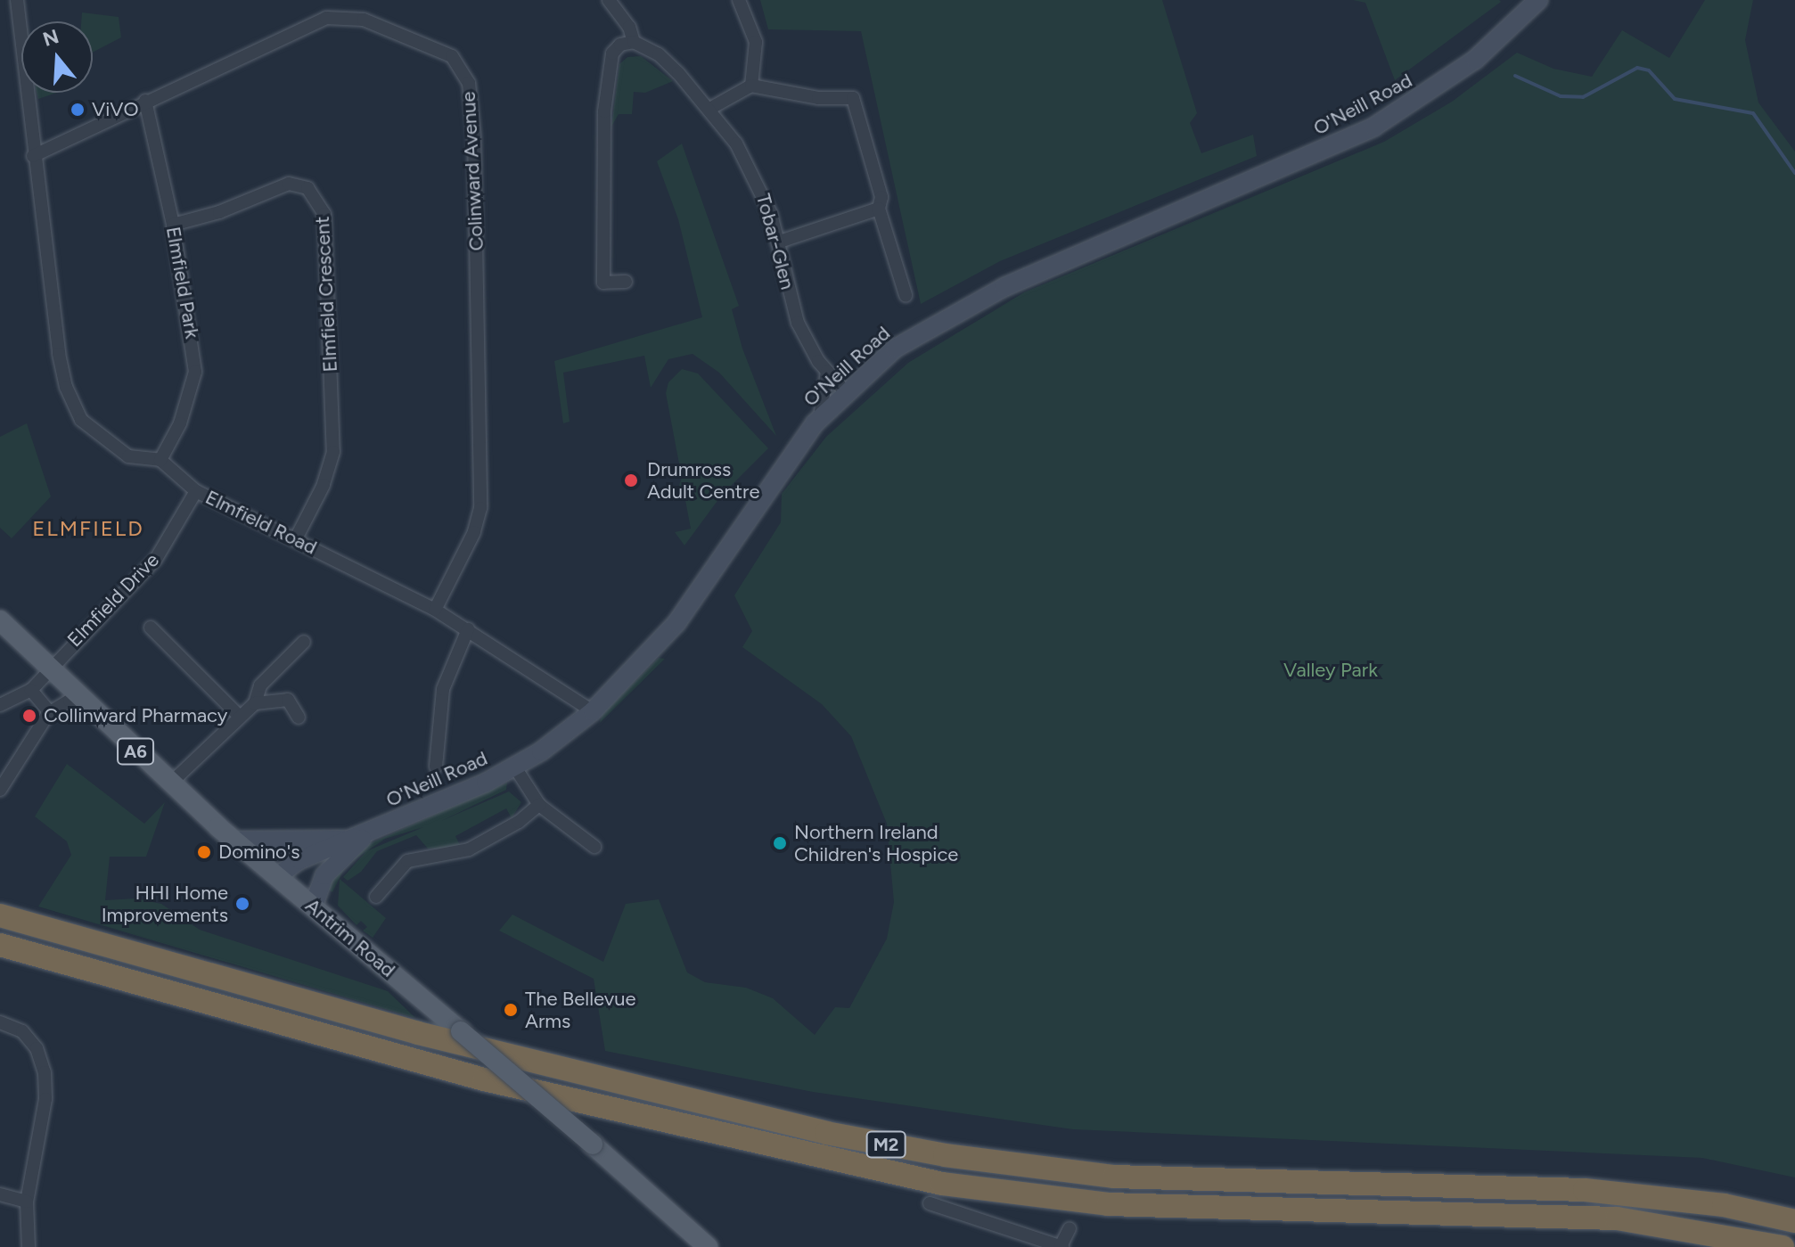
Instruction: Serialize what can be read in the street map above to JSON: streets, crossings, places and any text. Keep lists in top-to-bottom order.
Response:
{
  "streets": {
    "highway": ["M2"],
    "main road": ["O'Neill Road", "A6", "Antrim Road"],
    "street": [
      "Colinward Avenue",
      "Tobar-Glen",
      "Elmfield Park",
      "Elmfield Crescent",
      "Elmfield Road",
      "Elmfield Drive"
    ]
  },
  "crossings": [
    ["O'Neill Road", "Tobar-Glen"],
    ["O'Neill Road", "Elmfield Road"],
    ["O'Neill Road", "Antrim Road"],
    ["Colinward Avenue", "Elmfield Park"],
    ["Colinward Avenue", "Elmfield Road"],
    ["Elmfield Park", "Elmfield Crescent"],
    ["Elmfield Park", "Elmfield Road"],
    ["Elmfield Crescent", "Elmfield Road"],
    ["Elmfield Road", "Elmfield Drive"],
    ["Elmfield Drive", "Antrim Road"]
  ],
  "districts": ["ELMFIELD"],
  "parks": ["Valley Park"],
  "places": [
    "ViVO",
    "Drumross Adult Centre",
    "Collinward Pharmacy",
    "Northern Ireland Children's Hospice",
    "Domino's",
    "HHI Home Improvements",
    "The Bellevue Arms"
  ],
  "north": "top"
}
